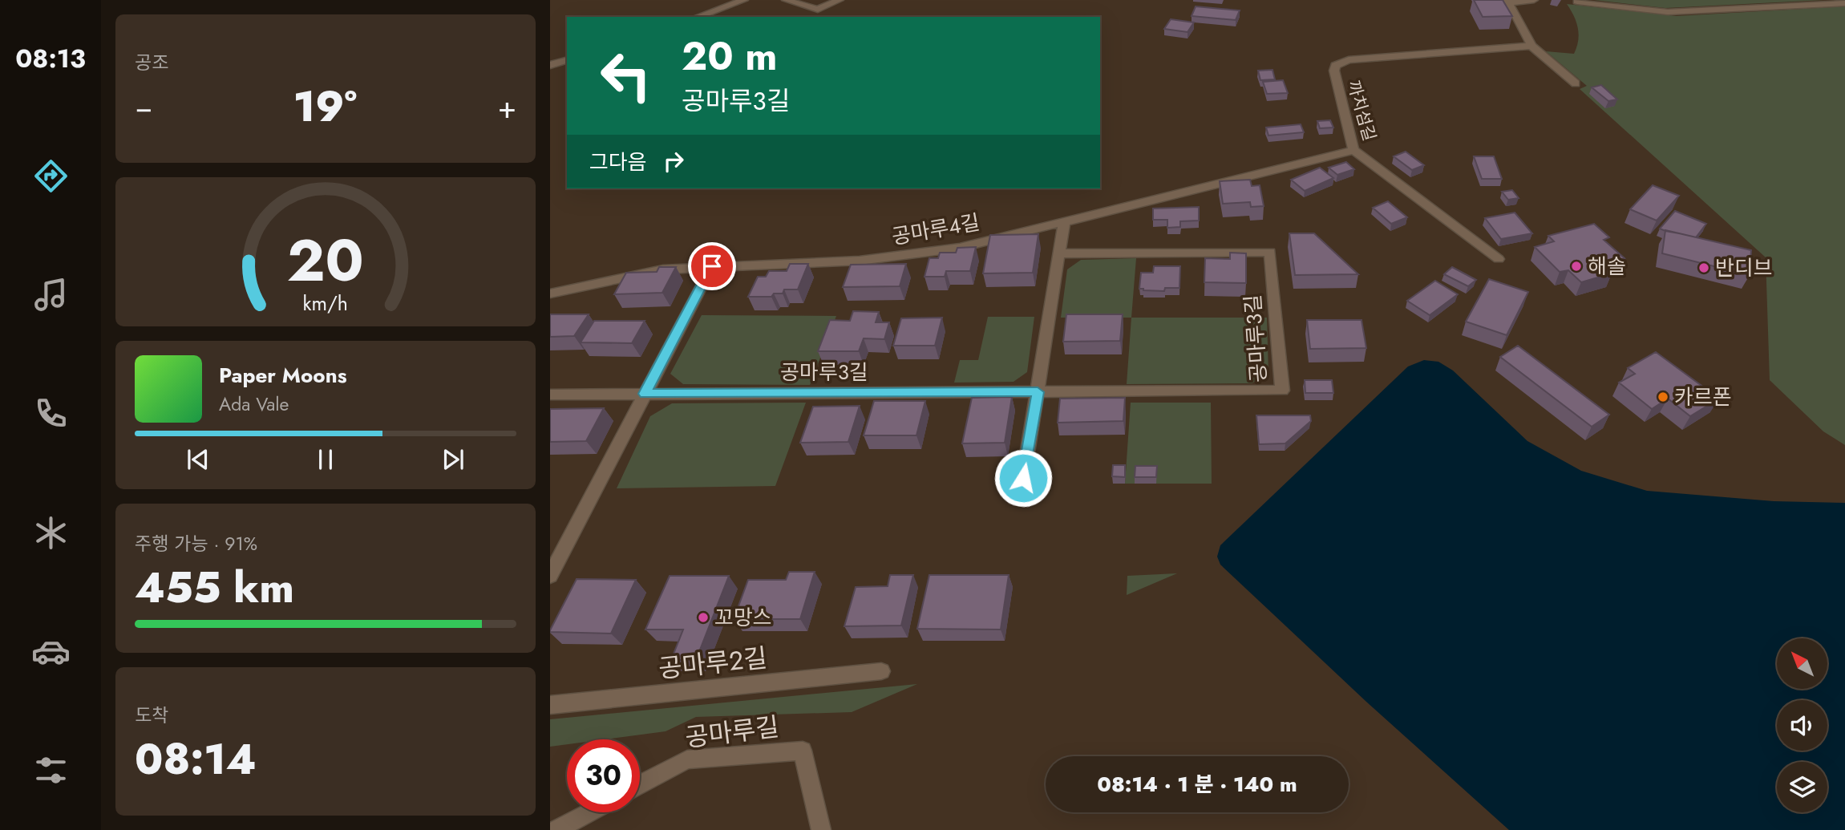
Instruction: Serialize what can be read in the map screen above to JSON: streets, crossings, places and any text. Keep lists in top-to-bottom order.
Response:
{
  "streets": {
    "street": [
      "까치섬길",
      "공마루4길",
      "공마루3길",
      "공마루2길",
      "공마루길"
    ]
  },
  "crossings": [
    ["까치섬길", "공마루4길"]
  ],
  "places": [
    "해솔",
    "반디브",
    "카르폰",
    "꼬망스"
  ],
  "north": "top left",
  "page": {
    "tabs": "08:13",
    "tile": [
      "공조",
      ["주행 가능 · 91%", "455 km"],
      ["도착", "08:14"]
    ],
    "turn": ["20 m", "공마루3길"],
    "heat": ["−", "19°", "+"],
    "then": "그다음",
    "song": ["Paper Moons", "Ada Vale"],
    "limit": "30",
    "trip": "08:14 · 1 분 · 140 m",
    "gauge": ["20", "km/h"]
  }
}
